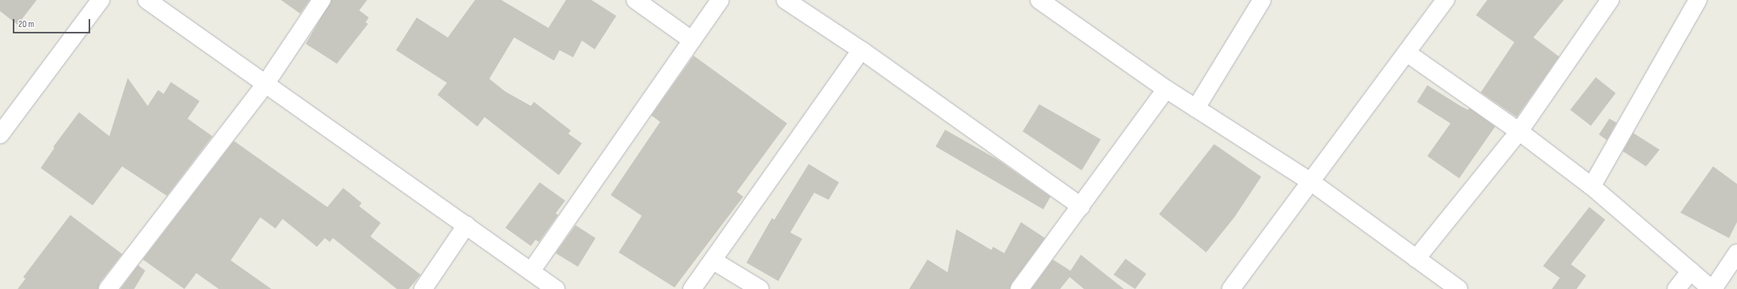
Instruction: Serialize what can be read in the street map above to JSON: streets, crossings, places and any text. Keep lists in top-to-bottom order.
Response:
{
  "scale_bar": "20 m"
}
